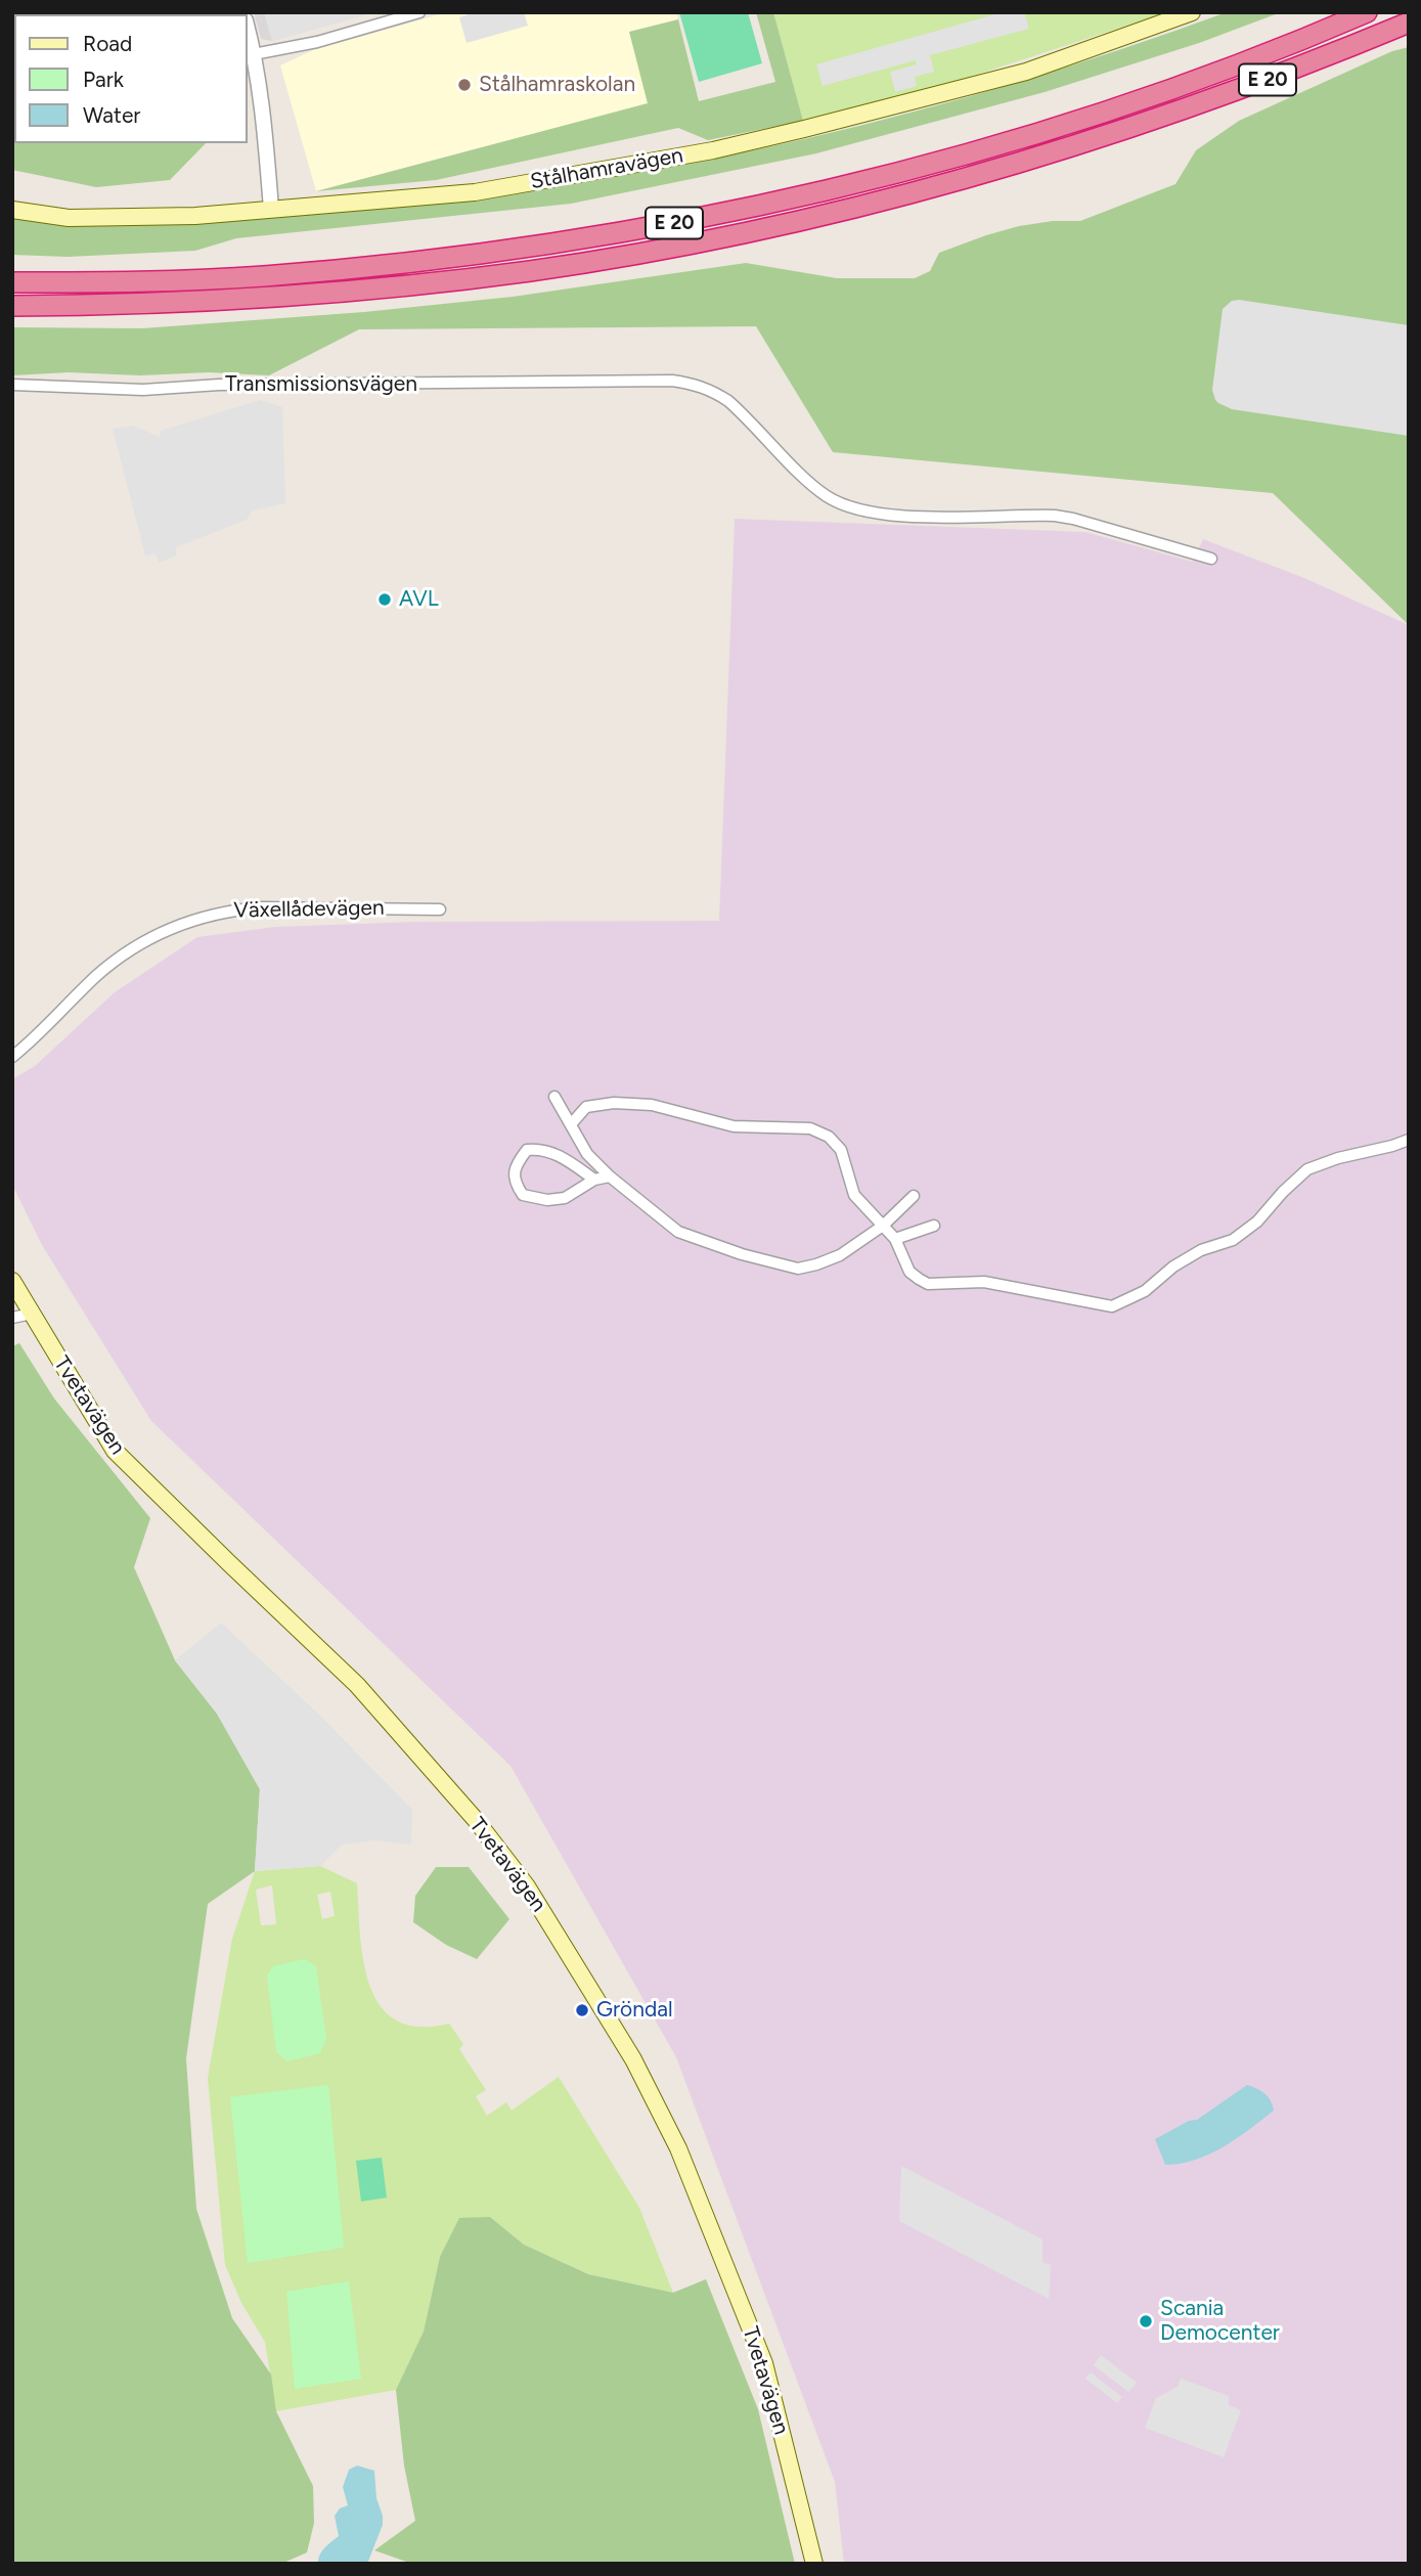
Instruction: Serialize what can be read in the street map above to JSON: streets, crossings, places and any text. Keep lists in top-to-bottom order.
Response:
{
  "streets": {
    "highway": ["E 20"],
    "main road": ["Stålhamravägen", "Tvetavägen"],
    "street": ["Transmissionsvägen", "Växellådevägen"]
  },
  "places": [
    "Stålhamraskolan",
    "AVL",
    "Gröndal",
    "Scania Democenter"
  ],
  "legend": ["Road", "Park", "Water"]
}
